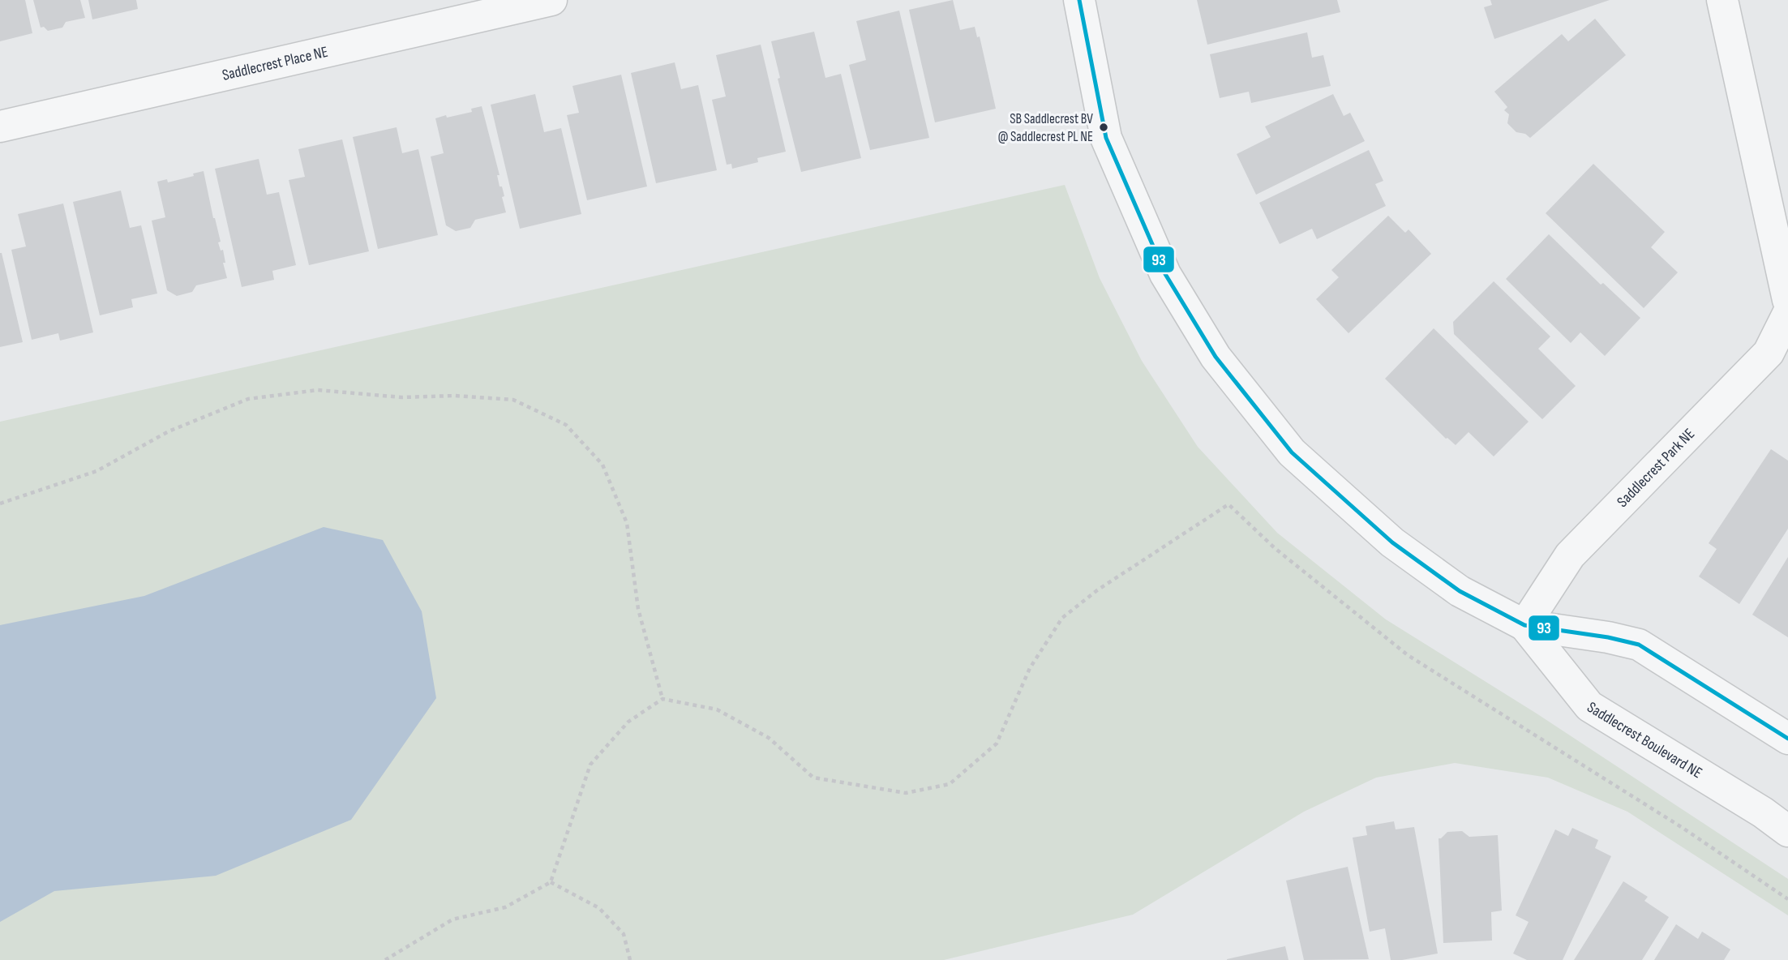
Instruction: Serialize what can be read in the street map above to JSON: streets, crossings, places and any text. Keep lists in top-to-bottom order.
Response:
{
  "streets": {
    "street": ["Saddlecrest Place NE", "Saddlecrest Park NE", "Saddlecrest Boulevard NE"]
  },
  "crossings": [
    ["Saddlecrest Park NE", "Saddlecrest Boulevard NE"]
  ],
  "places": ["SB Saddlecrest BV @ Saddlecrest PL NE"],
  "lines": ["transit line 93"]
}
